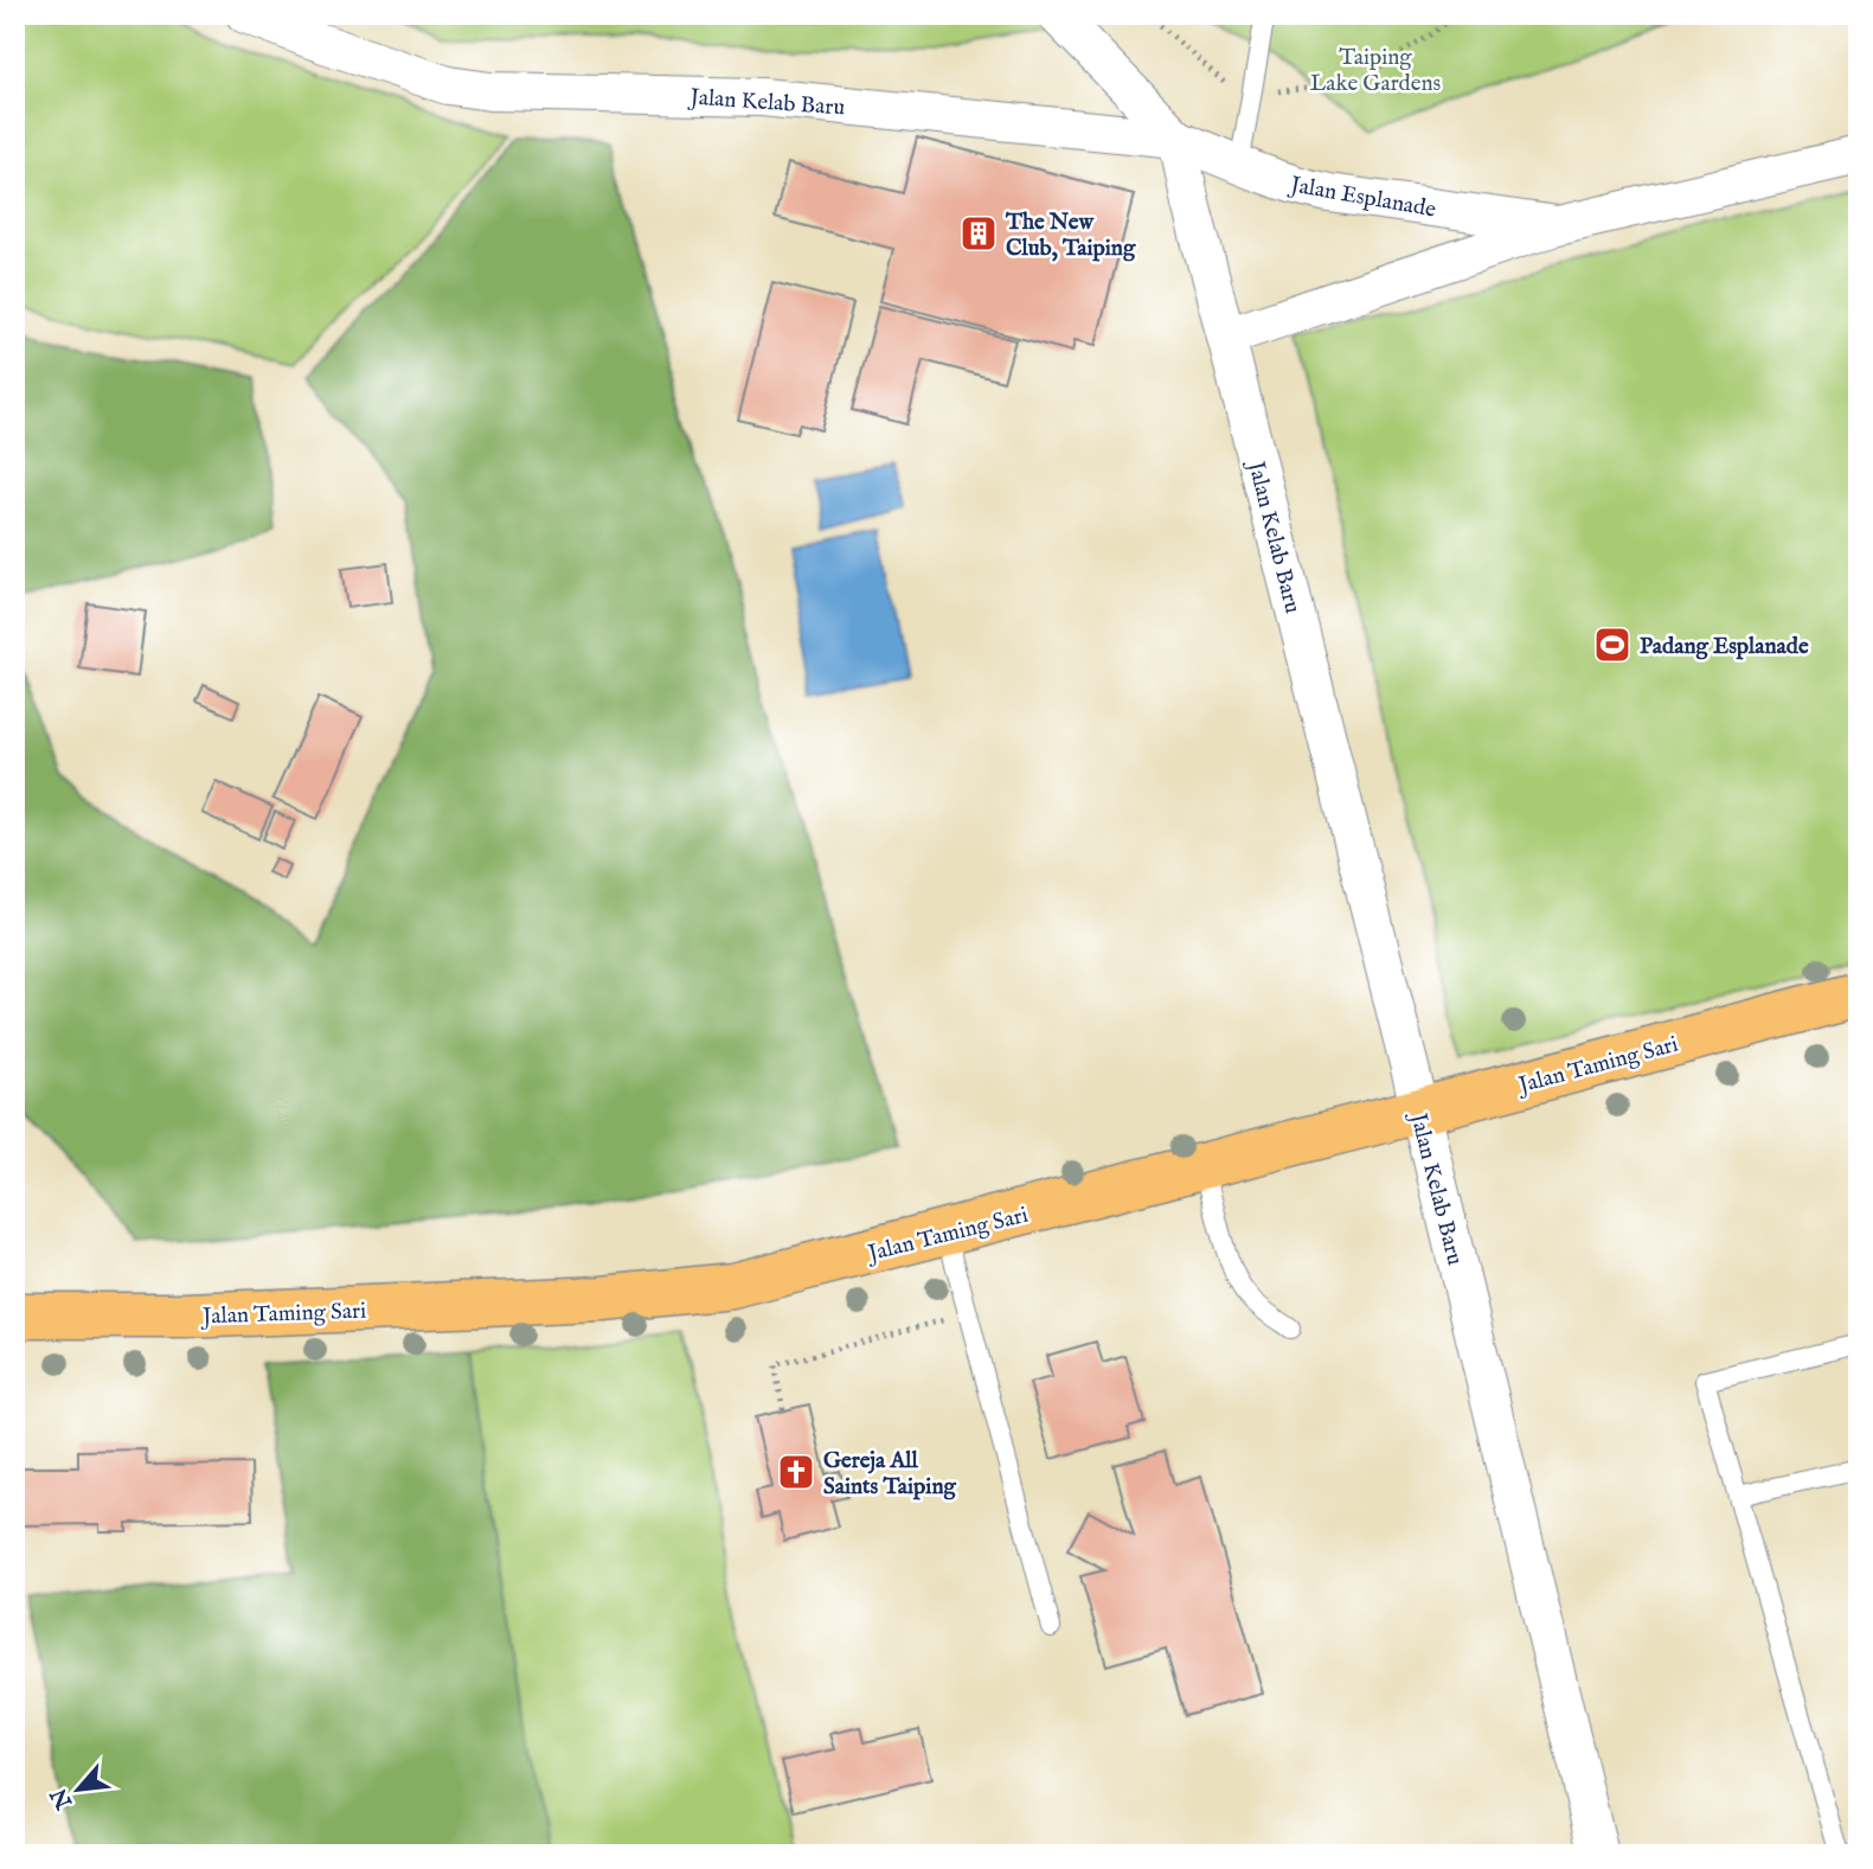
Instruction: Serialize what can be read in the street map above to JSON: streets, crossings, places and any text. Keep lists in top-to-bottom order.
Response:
{
  "streets": {
    "main road": ["Jalan Taming Sari"],
    "street": ["Jalan Kelab Baru", "Jalan Esplanade"]
  },
  "crossings": [
    ["Jalan Kelab Baru", "Jalan Esplanade"],
    ["Jalan Kelab Baru", "Jalan Taming Sari"]
  ],
  "parks": ["Taiping Lake Gardens"],
  "places": {
    "building": ["The New Club, Taiping"],
    "sports": ["Padang Esplanade"],
    "church": ["Gereja All Saints Taiping"]
  },
  "north": "bottom left"
}
